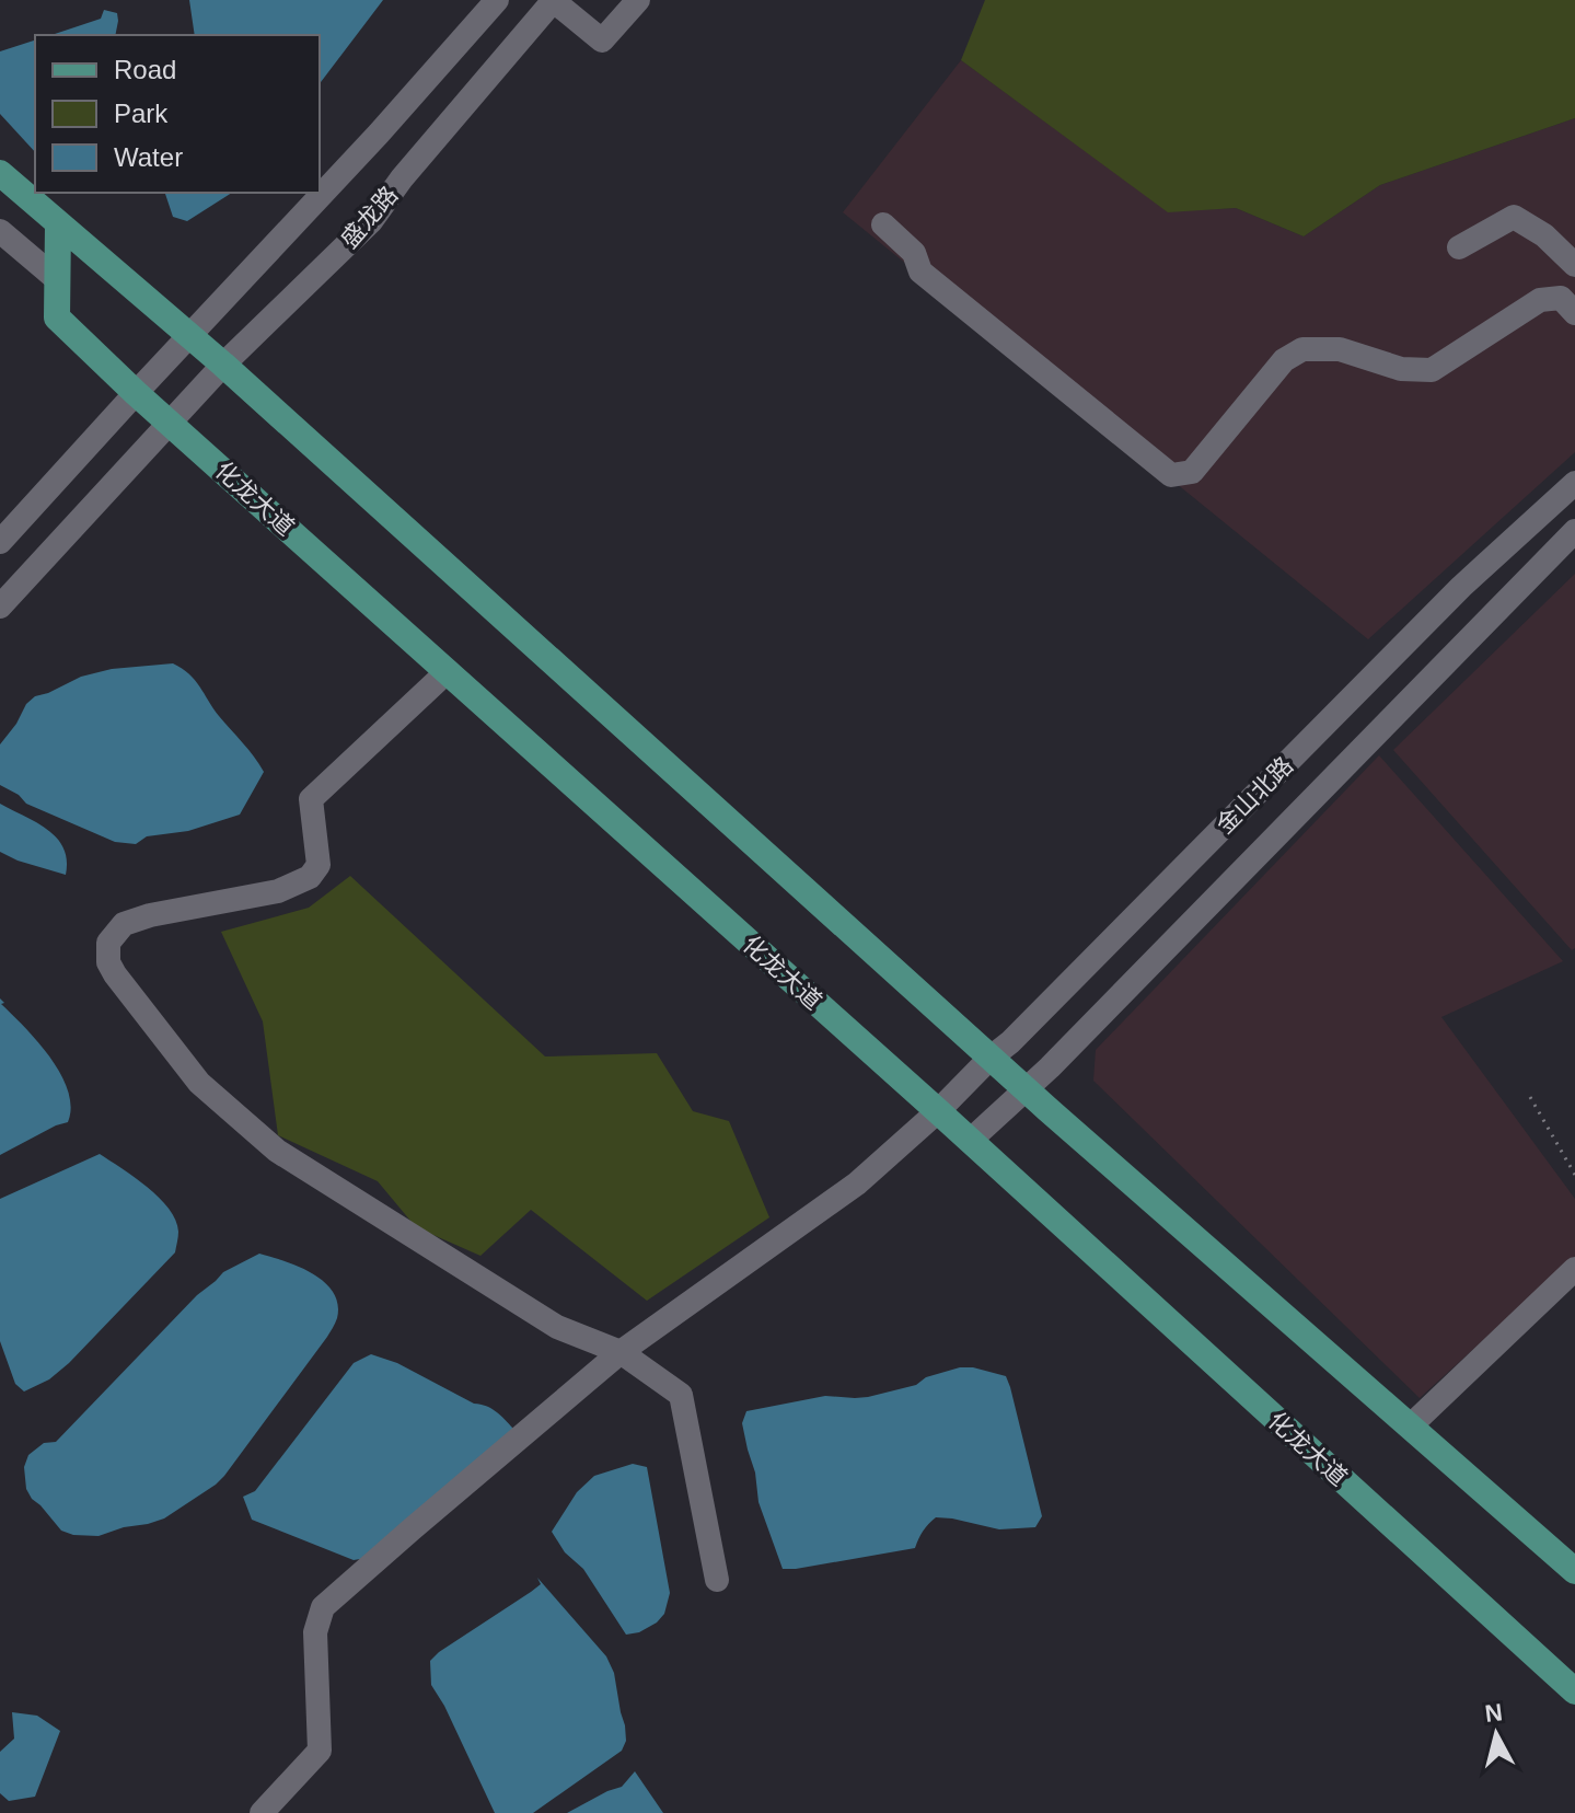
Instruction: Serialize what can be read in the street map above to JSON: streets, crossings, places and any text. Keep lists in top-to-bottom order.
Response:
{
  "streets": {
    "main road": ["化龙大道"],
    "street": ["盛龙路", "金山北路"]
  },
  "crossings": [
    ["盛龙路", "化龙大道"],
    ["化龙大道", "金山北路"]
  ],
  "legend": ["Road", "Park", "Water"],
  "north": "top"
}
